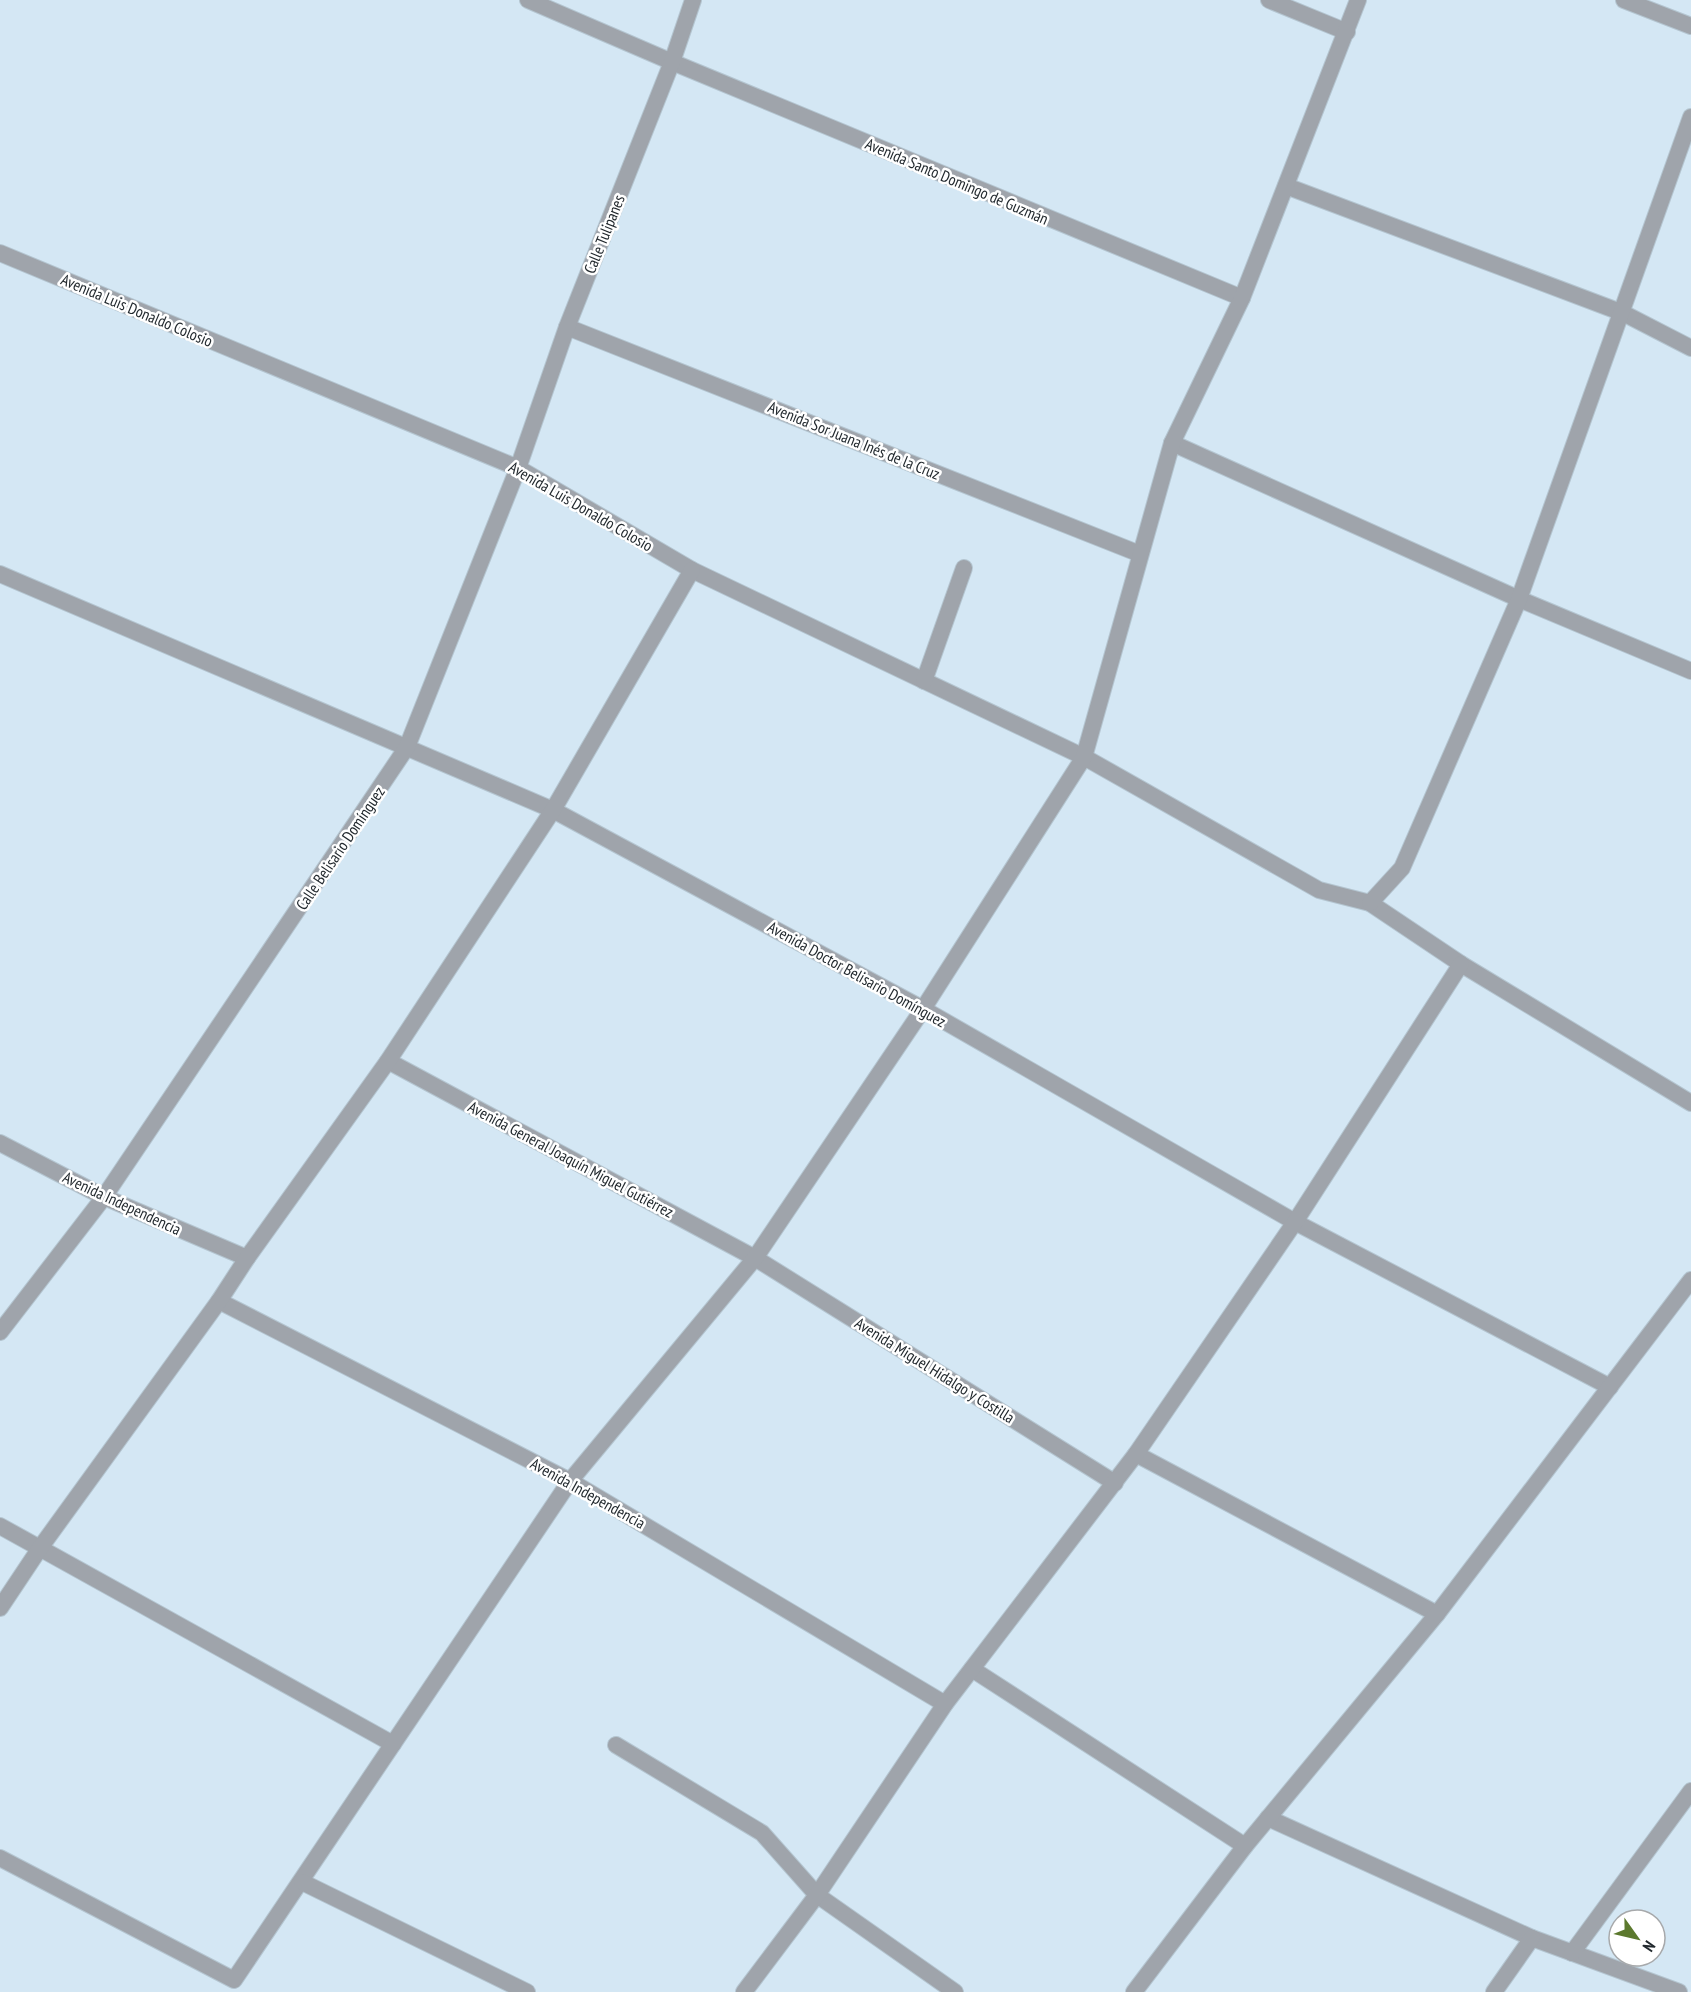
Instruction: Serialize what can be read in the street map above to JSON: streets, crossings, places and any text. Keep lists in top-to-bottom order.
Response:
{
  "streets": {
    "street": [
      "Avenida Santo Domingo de Guzmán",
      "Calle Tulipanes",
      "Avenida Luis Donaldo Colosio",
      "Avenida Sor Juana Inés de la Cruz",
      "Calle Belisario Domínguez",
      "Avenida Doctor Belisario Domínguez",
      "Avenida General Joaquín Miguel Gutiérrez",
      "Avenida Independencia",
      "Avenida Miguel Hidalgo y Costilla"
    ]
  },
  "crossings": [
    ["Avenida Santo Domingo de Guzmán", "Calle Tulipanes"],
    ["Calle Tulipanes", "Avenida Luis Donaldo Colosio"],
    ["Calle Tulipanes", "Avenida Sor Juana Inés de la Cruz"],
    ["Calle Tulipanes", "Calle Belisario Domínguez"],
    ["Avenida Luis Donaldo Colosio", "Calle Belisario Domínguez"],
    ["Calle Belisario Domínguez", "Avenida Doctor Belisario Domínguez"],
    ["Calle Belisario Domínguez", "Avenida Independencia"],
    ["Avenida General Joaquín Miguel Gutiérrez", "Avenida Miguel Hidalgo y Costilla"]
  ],
  "north": "bottom right"
}
